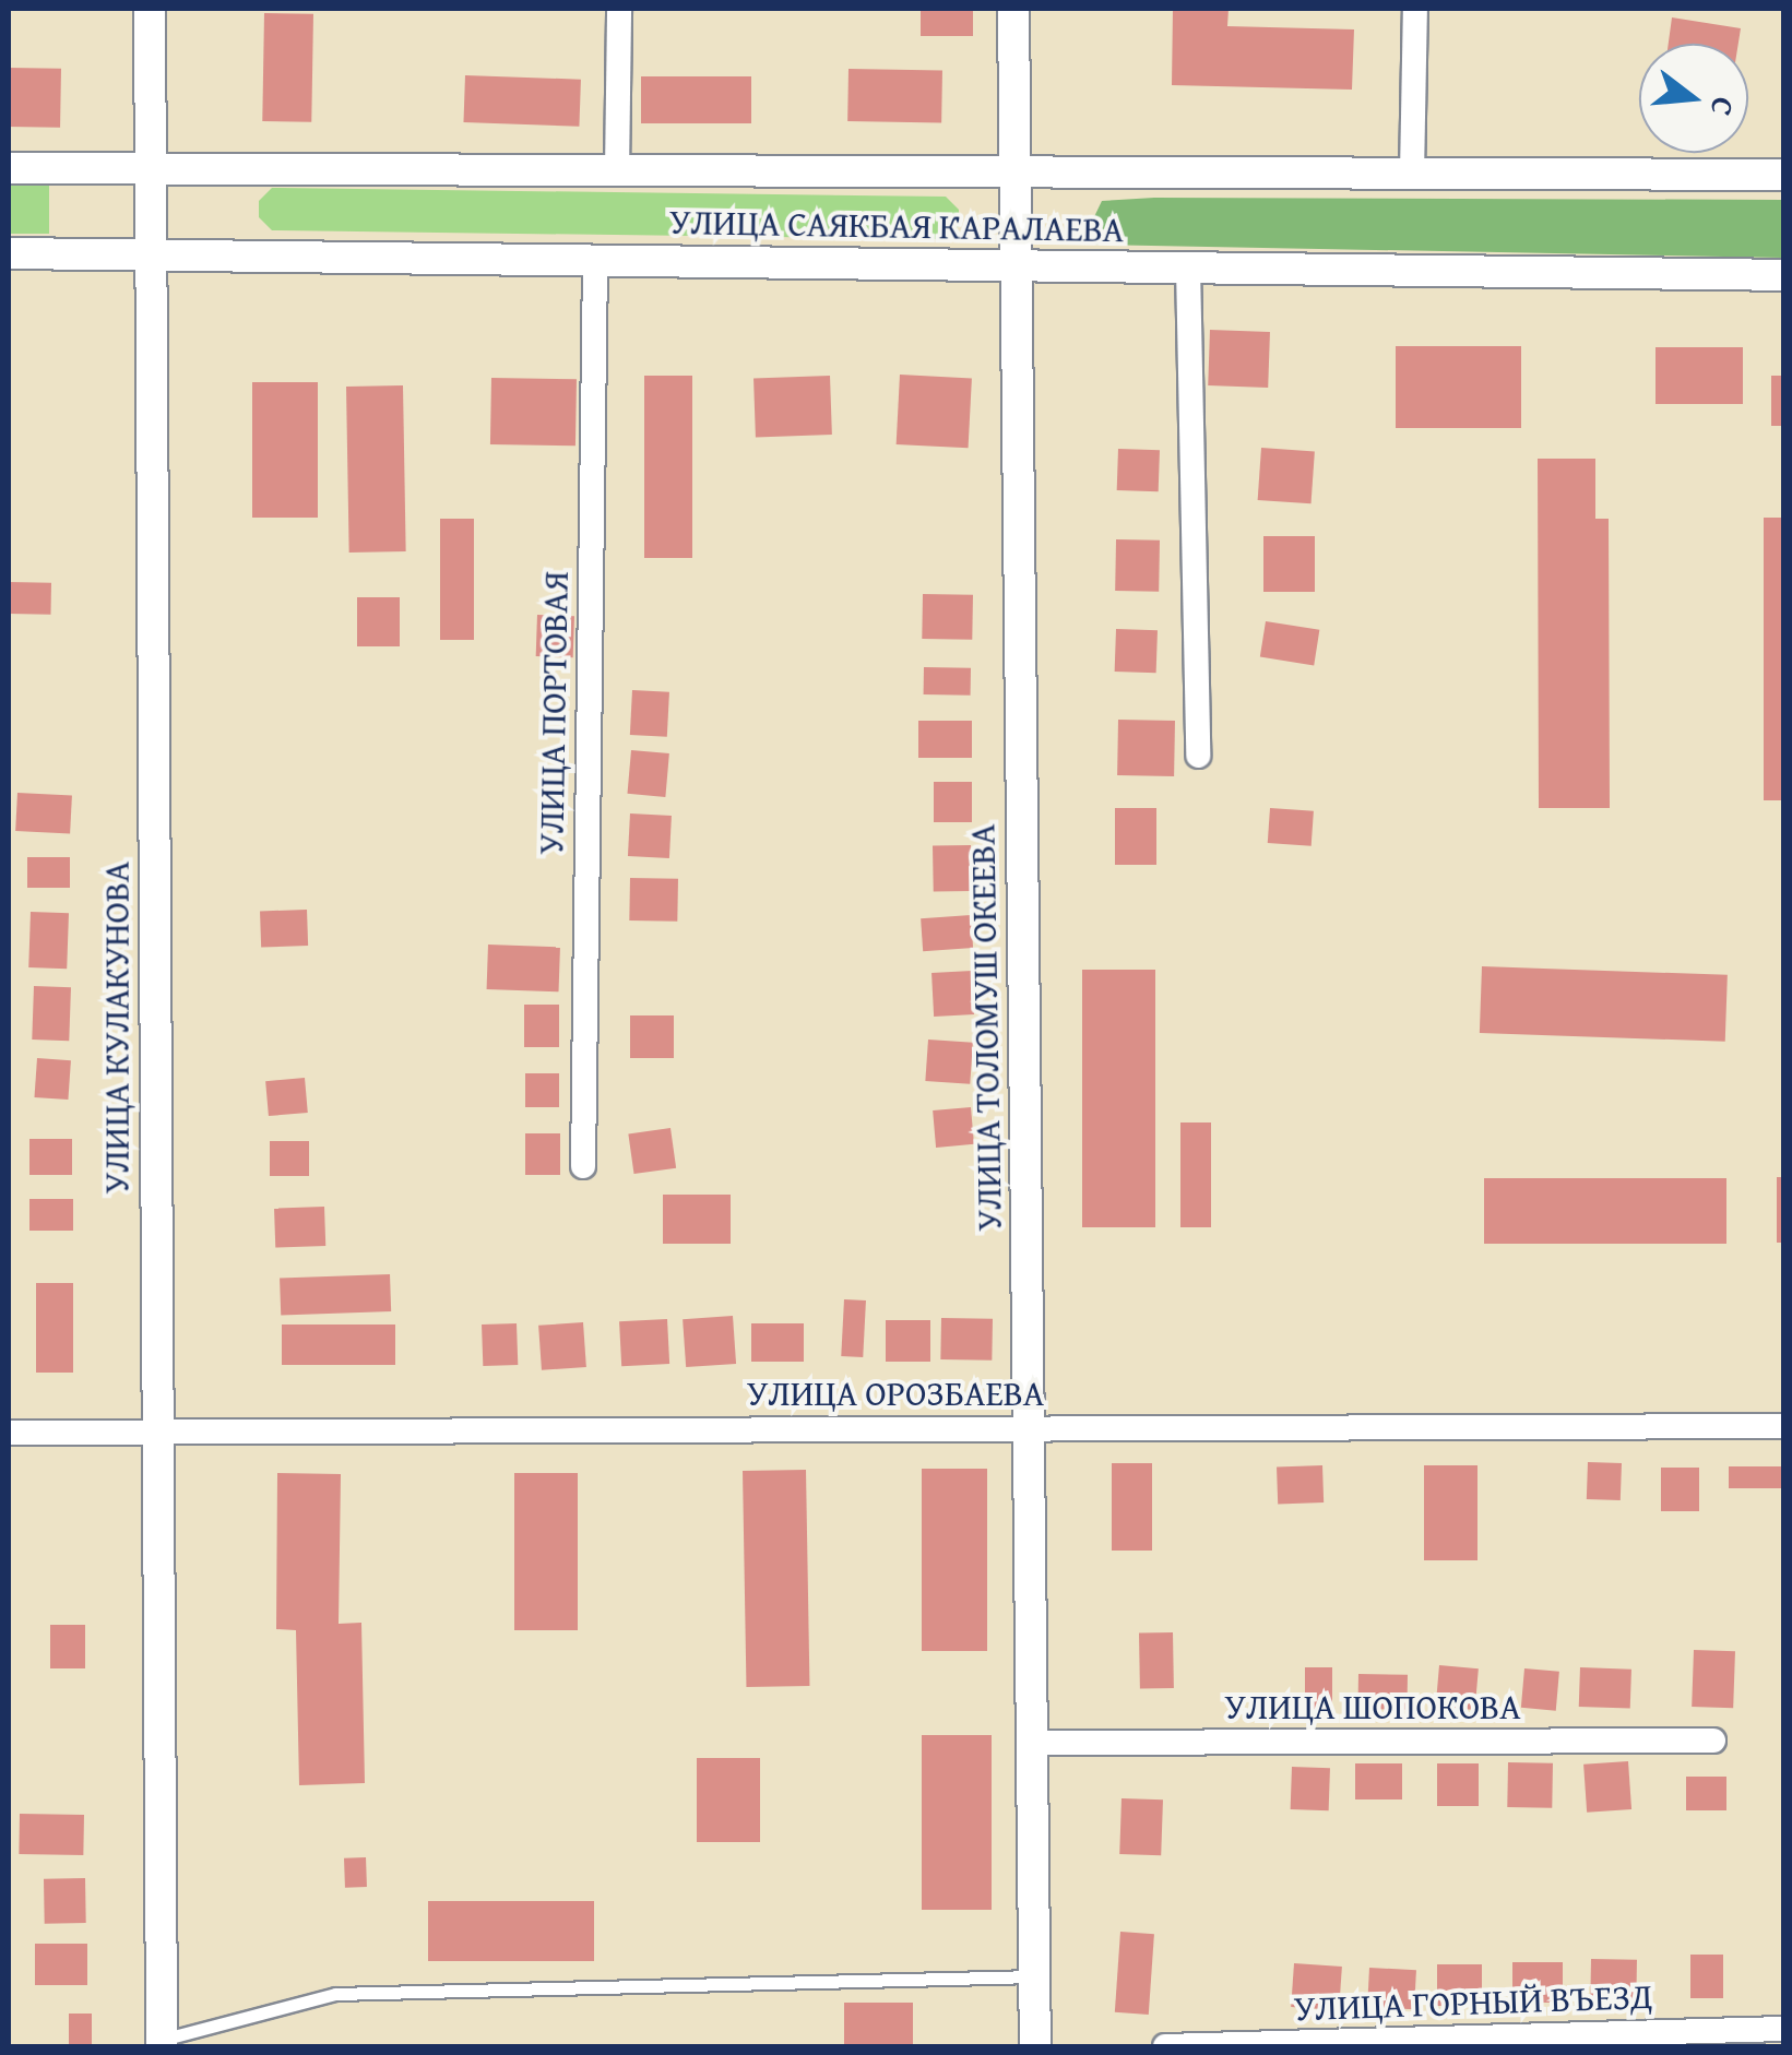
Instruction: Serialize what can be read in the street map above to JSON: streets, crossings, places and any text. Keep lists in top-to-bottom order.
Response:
{
  "streets": {
    "street": [
      "УЛИЦА САЯКБАЯ КАРАЛАЕВА",
      "УЛИЦА ПОРТОВАЯ",
      "УЛИЦА КУЛАКУНОВА",
      "УЛИЦА ТОЛОМУШ ОКЕЕВА",
      "УЛИЦА ОРОЗБАЕВА",
      "УЛИЦА ШОПОКОВА",
      "УЛИЦА ГОРНЫЙ ВЪЕЗД"
    ]
  },
  "crossings": [
    ["УЛИЦА САЯКБАЯ КАРАЛАЕВА", "УЛИЦА ПОРТОВАЯ"],
    ["УЛИЦА САЯКБАЯ КАРАЛАЕВА", "УЛИЦА КУЛАКУНОВА"],
    ["УЛИЦА САЯКБАЯ КАРАЛАЕВА", "УЛИЦА ТОЛОМУШ ОКЕЕВА"],
    ["УЛИЦА КУЛАКУНОВА", "УЛИЦА ОРОЗБАЕВА"],
    ["УЛИЦА ТОЛОМУШ ОКЕЕВА", "УЛИЦА ОРОЗБАЕВА"],
    ["УЛИЦА ТОЛОМУШ ОКЕЕВА", "УЛИЦА ШОПОКОВА"]
  ],
  "north": "right"
}
